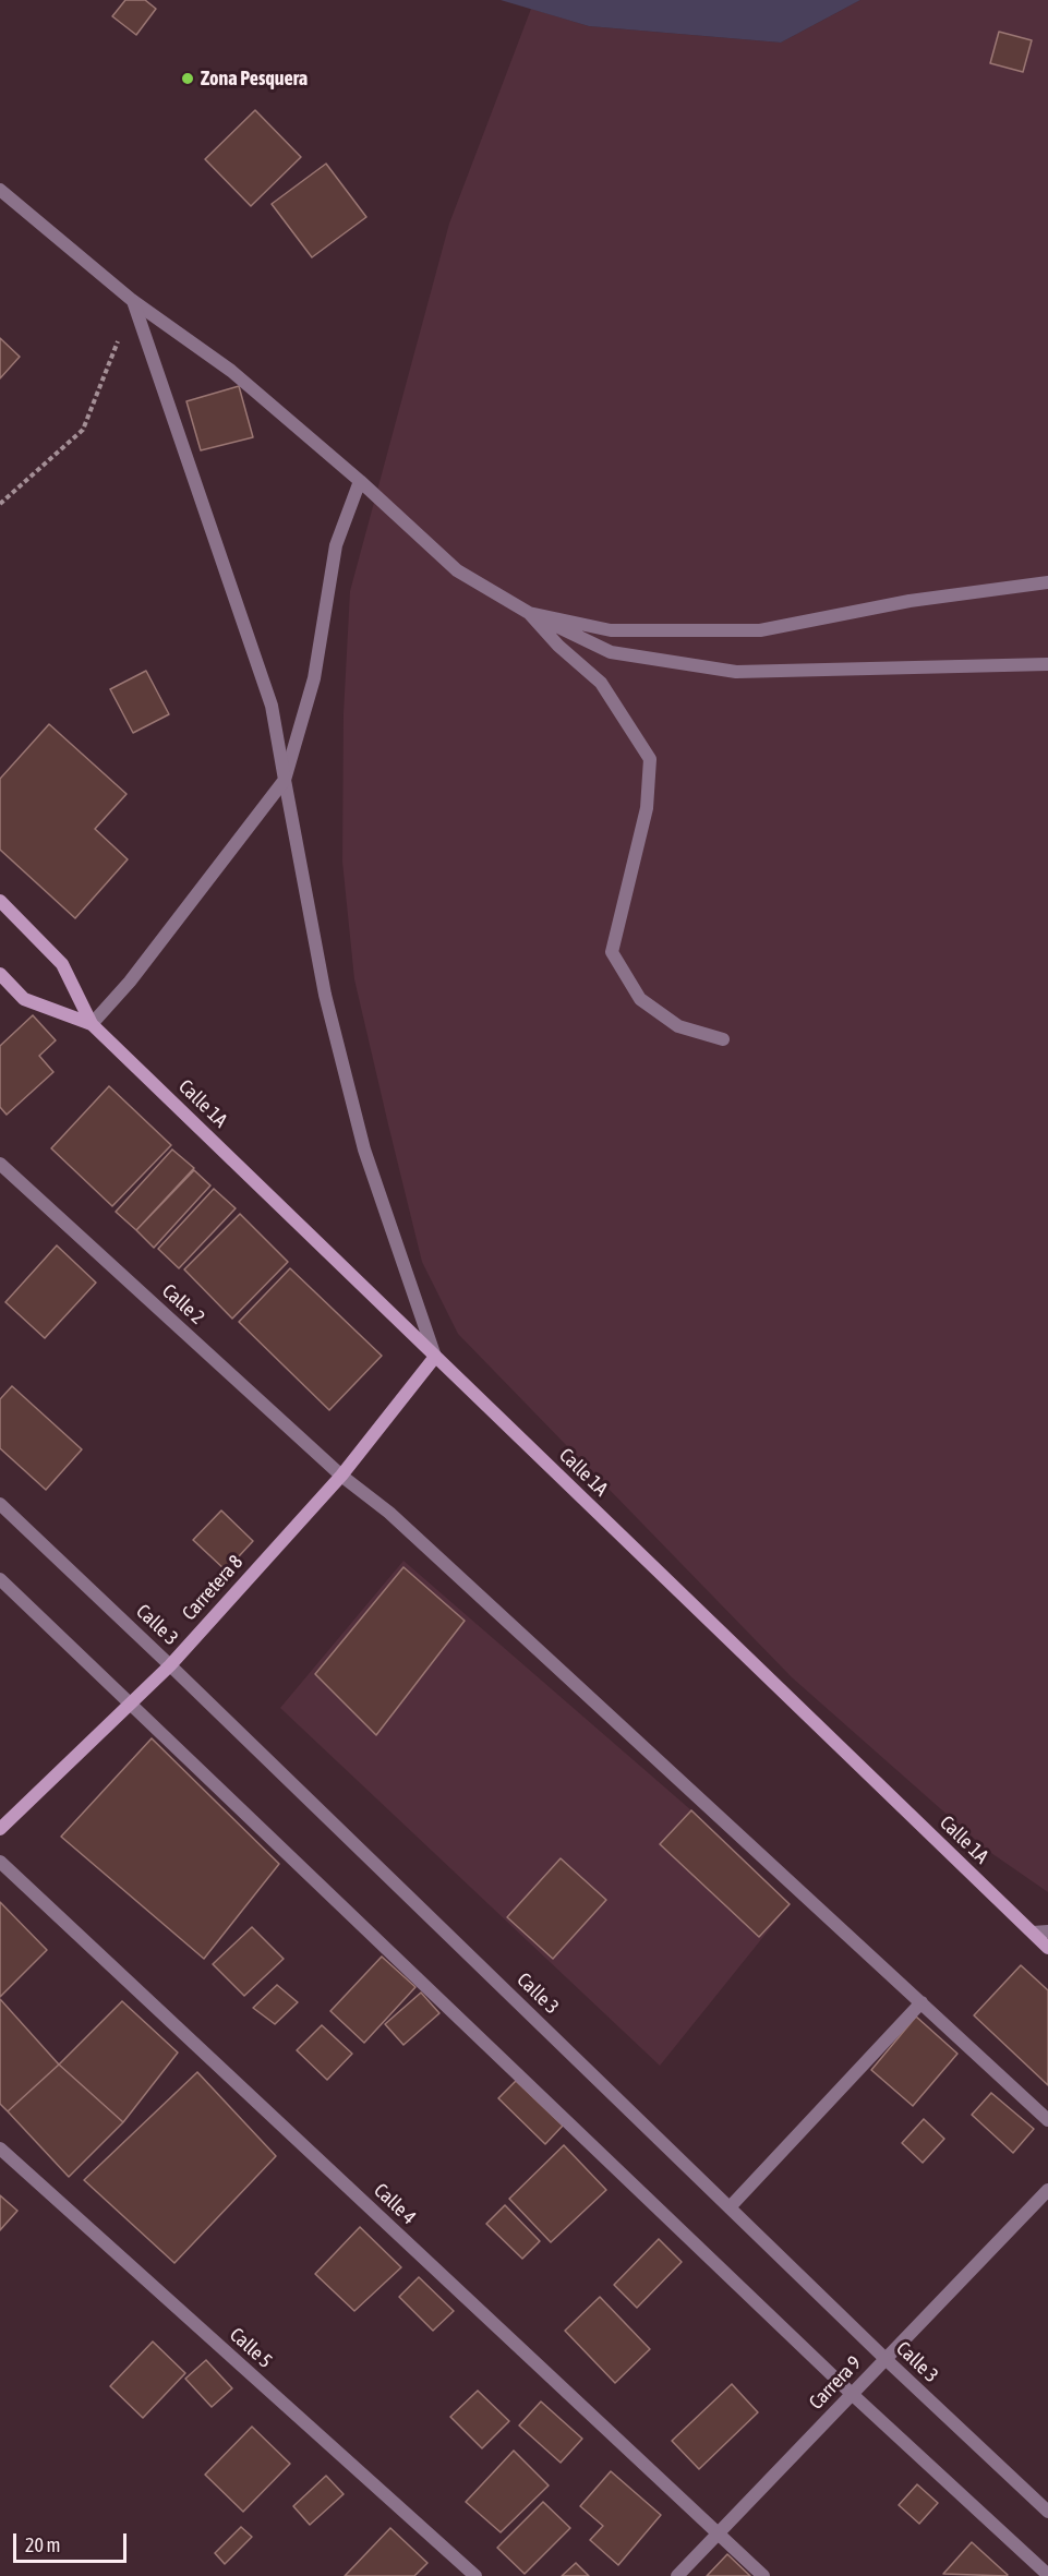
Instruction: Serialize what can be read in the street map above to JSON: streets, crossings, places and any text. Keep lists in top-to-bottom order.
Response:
{
  "streets": {
    "street": [
      "Calle 1A",
      "Calle 2",
      "Carretera 8",
      "Calle 3",
      "Calle 4",
      "Calle 5",
      "Carrera 9"
    ]
  },
  "crossings": [
    ["Calle 1A", "Carretera 8"],
    ["Calle 2", "Carretera 8"],
    ["Carretera 8", "Calle 3"],
    ["Calle 3", "Carrera 9"],
    ["Calle 4", "Carrera 9"]
  ],
  "places": ["Zona Pesquera"],
  "scale_bar": "20 m"
}
